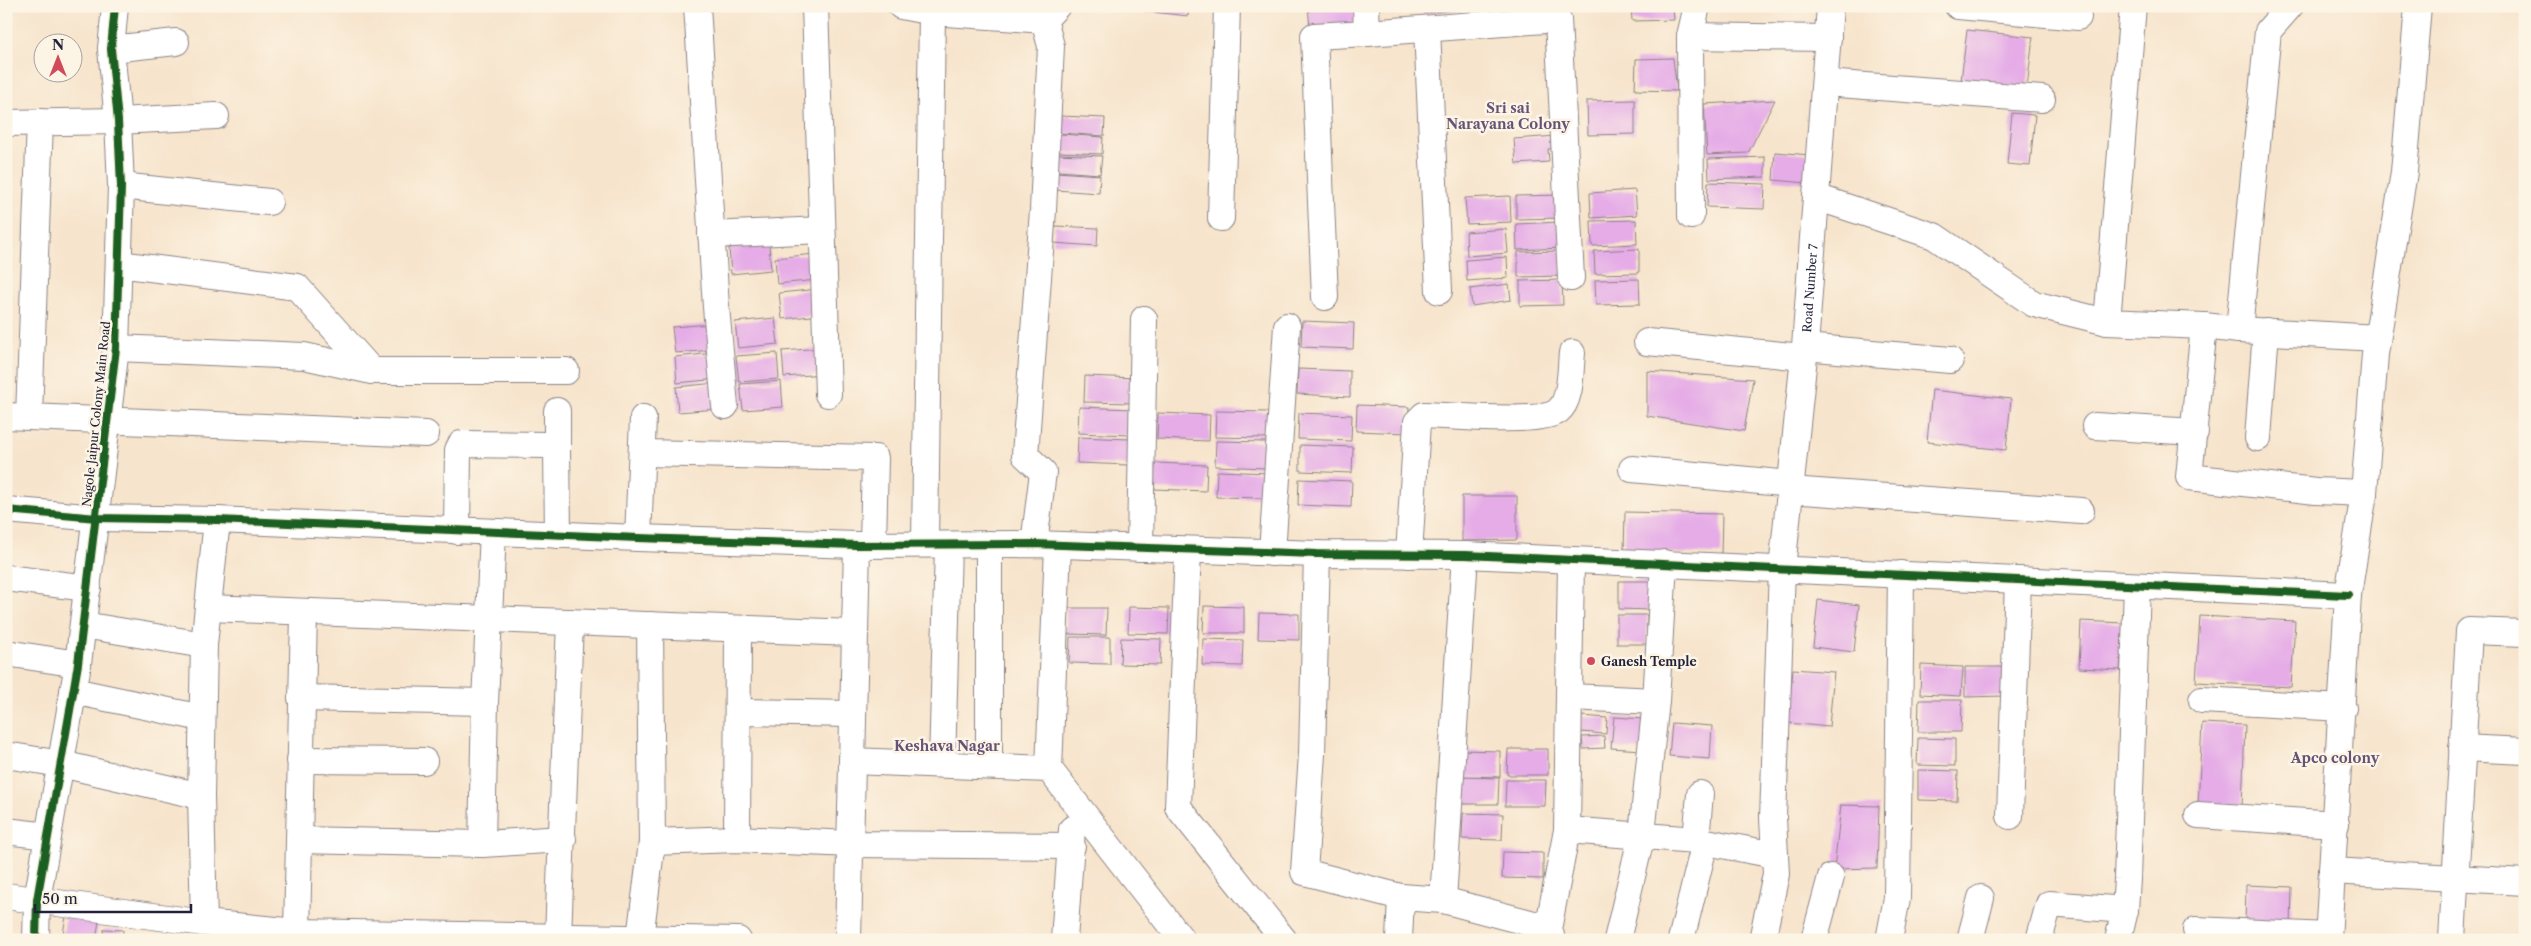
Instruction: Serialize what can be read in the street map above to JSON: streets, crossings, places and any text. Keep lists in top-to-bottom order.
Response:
{
  "streets": {
    "street": ["Road Number 7", "Nagole Jaipur Colony Main Road"]
  },
  "districts": ["Sri sai Narayana Colony", "Keshava Nagar", "Apco colony"],
  "places": ["Ganesh Temple"],
  "scale_bar": "50 m",
  "north": "top"
}
